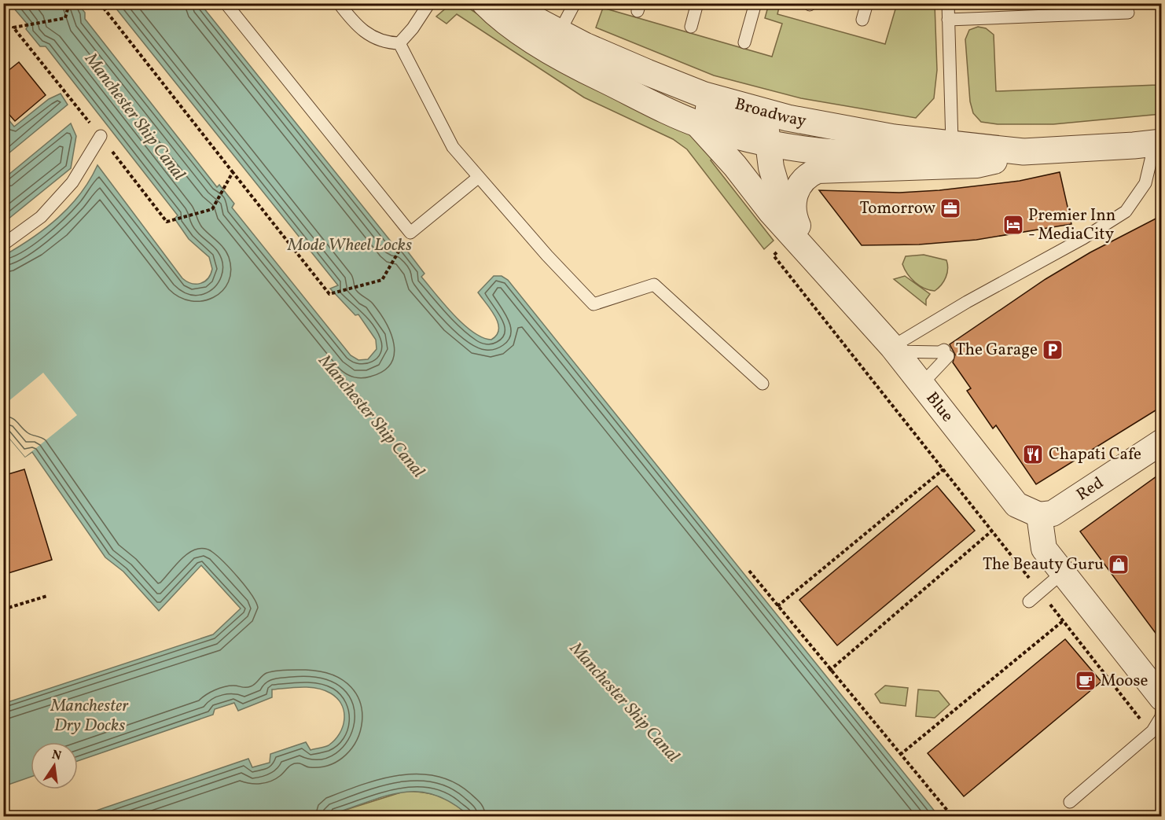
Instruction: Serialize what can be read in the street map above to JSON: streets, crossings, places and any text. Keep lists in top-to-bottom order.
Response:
{
  "streets": {
    "street": ["Broadway", "Blue", "Red"]
  },
  "crossings": [
    ["Broadway", "Blue"],
    ["Blue", "Red"]
  ],
  "water": ["Manchester Ship Canal", "Mode Wheel Locks", "Manchester Dry Docks"],
  "places": {
    "office": ["Tomorrow"],
    "hotel": ["Premier Inn - MediaCity"],
    "parking": ["The Garage"],
    "restaurant": ["Chapati Cafe"],
    "shop": ["The Beauty Guru"],
    "cafe": ["Moose"]
  },
  "north": "top"
}
